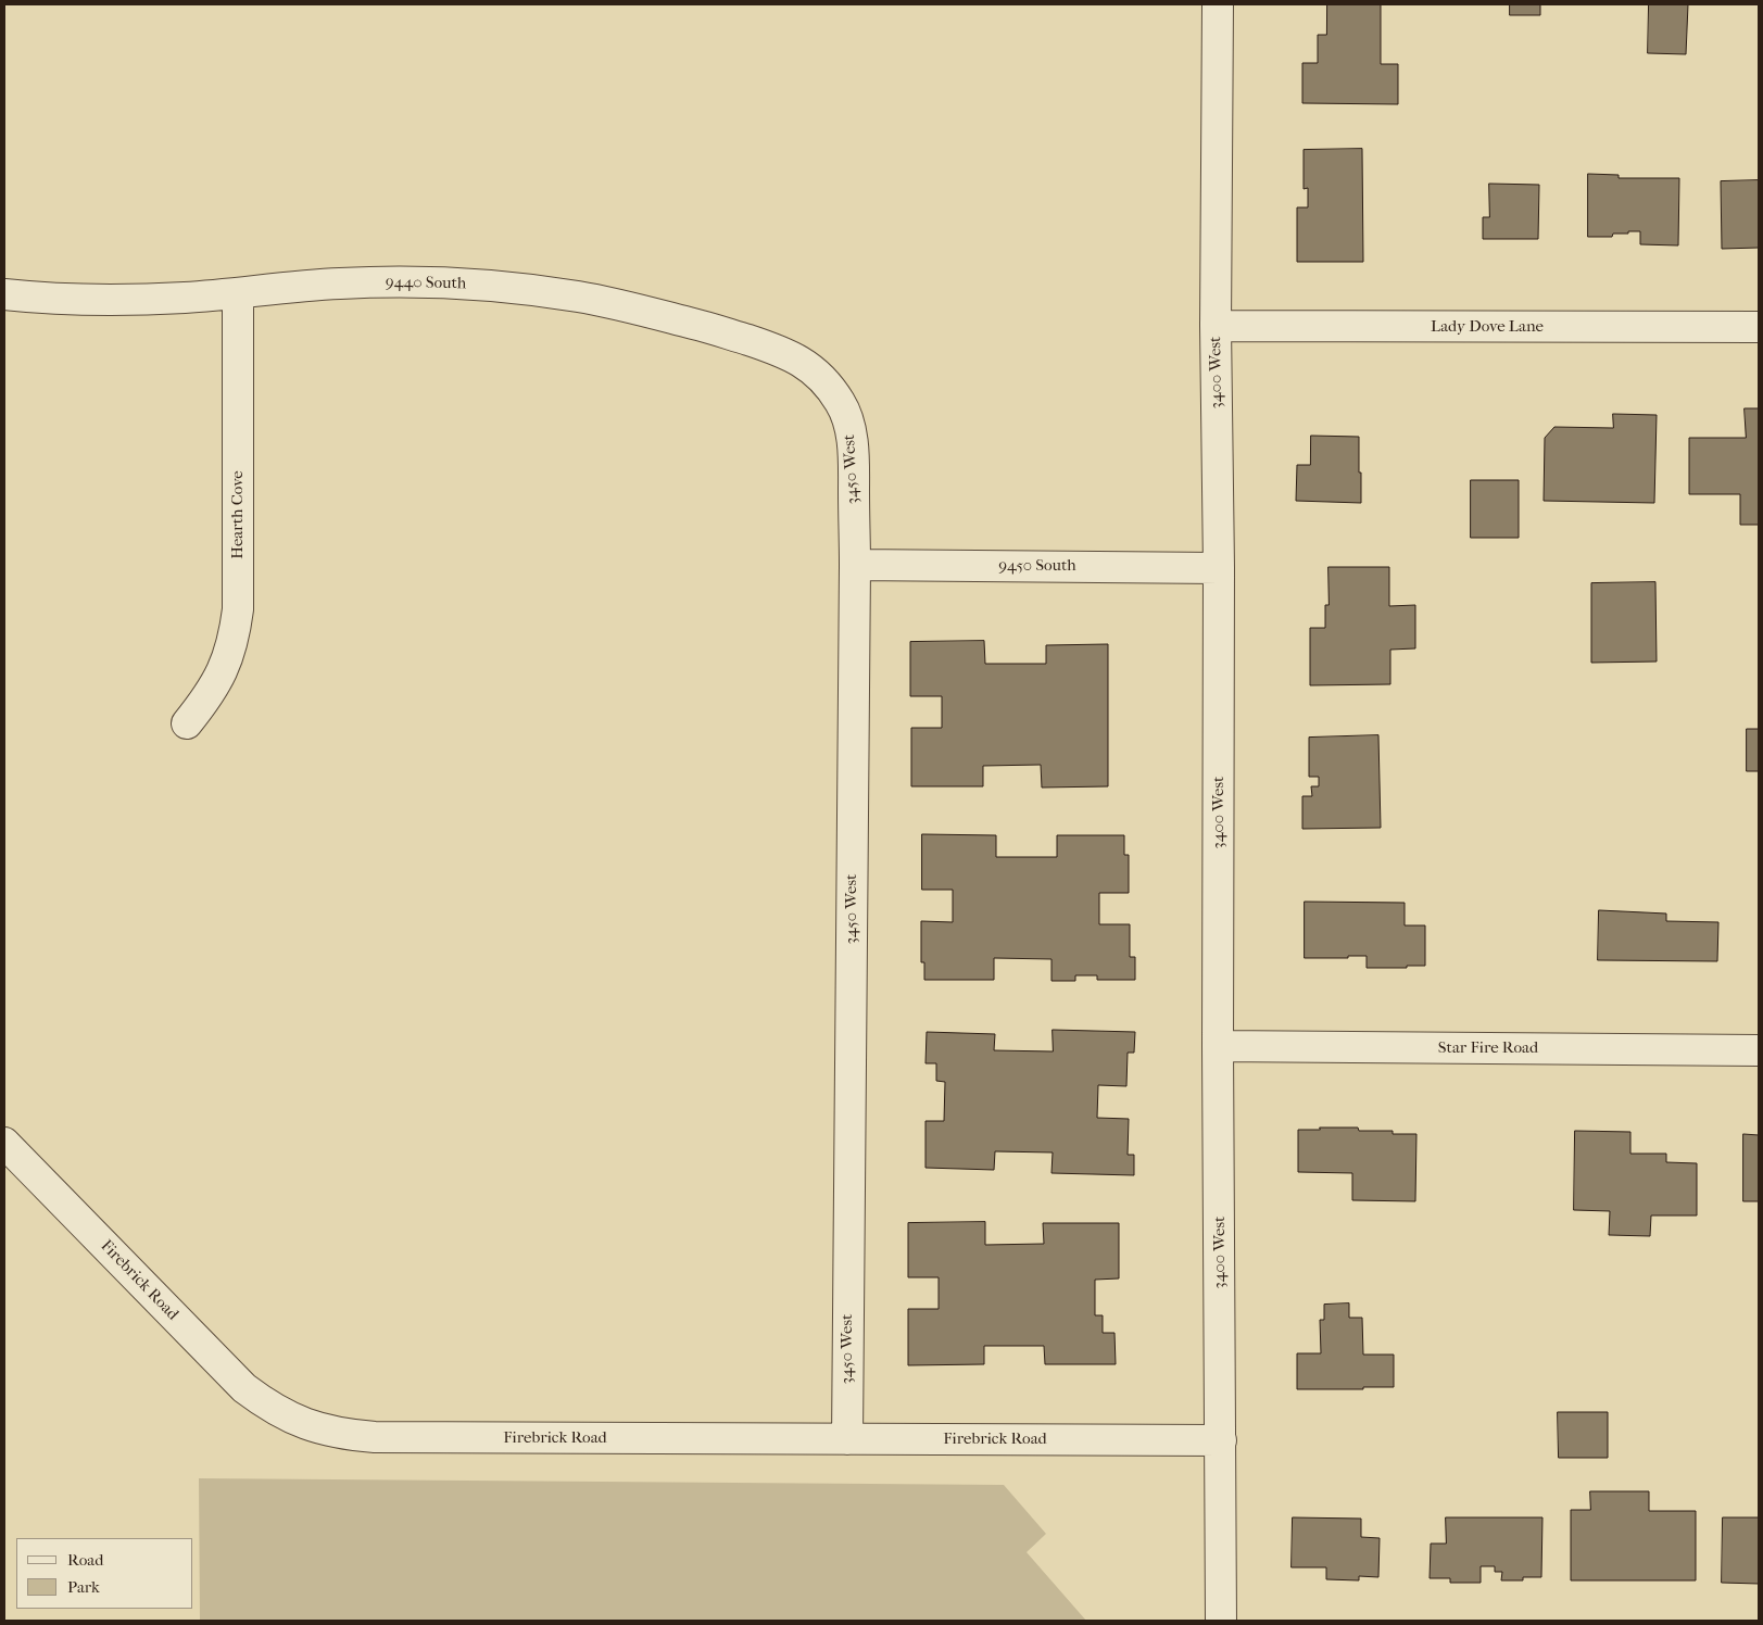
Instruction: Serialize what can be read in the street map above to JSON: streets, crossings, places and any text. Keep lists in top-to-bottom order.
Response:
{
  "streets": {
    "street": [
      "9440 South",
      "Lady Dove Lane",
      "3400 West",
      "3450 West",
      "Hearth Cove",
      "9450 South",
      "Star Fire Road",
      "Firebrick Road"
    ]
  },
  "crossings": [
    ["9440 South", "3450 West"],
    ["9440 South", "Hearth Cove"],
    ["Lady Dove Lane", "3400 West"],
    ["3400 West", "9450 South"],
    ["3400 West", "Star Fire Road"],
    ["3400 West", "Firebrick Road"],
    ["3450 West", "9450 South"],
    ["3450 West", "Firebrick Road"]
  ],
  "legend": ["Road", "Park"]
}
